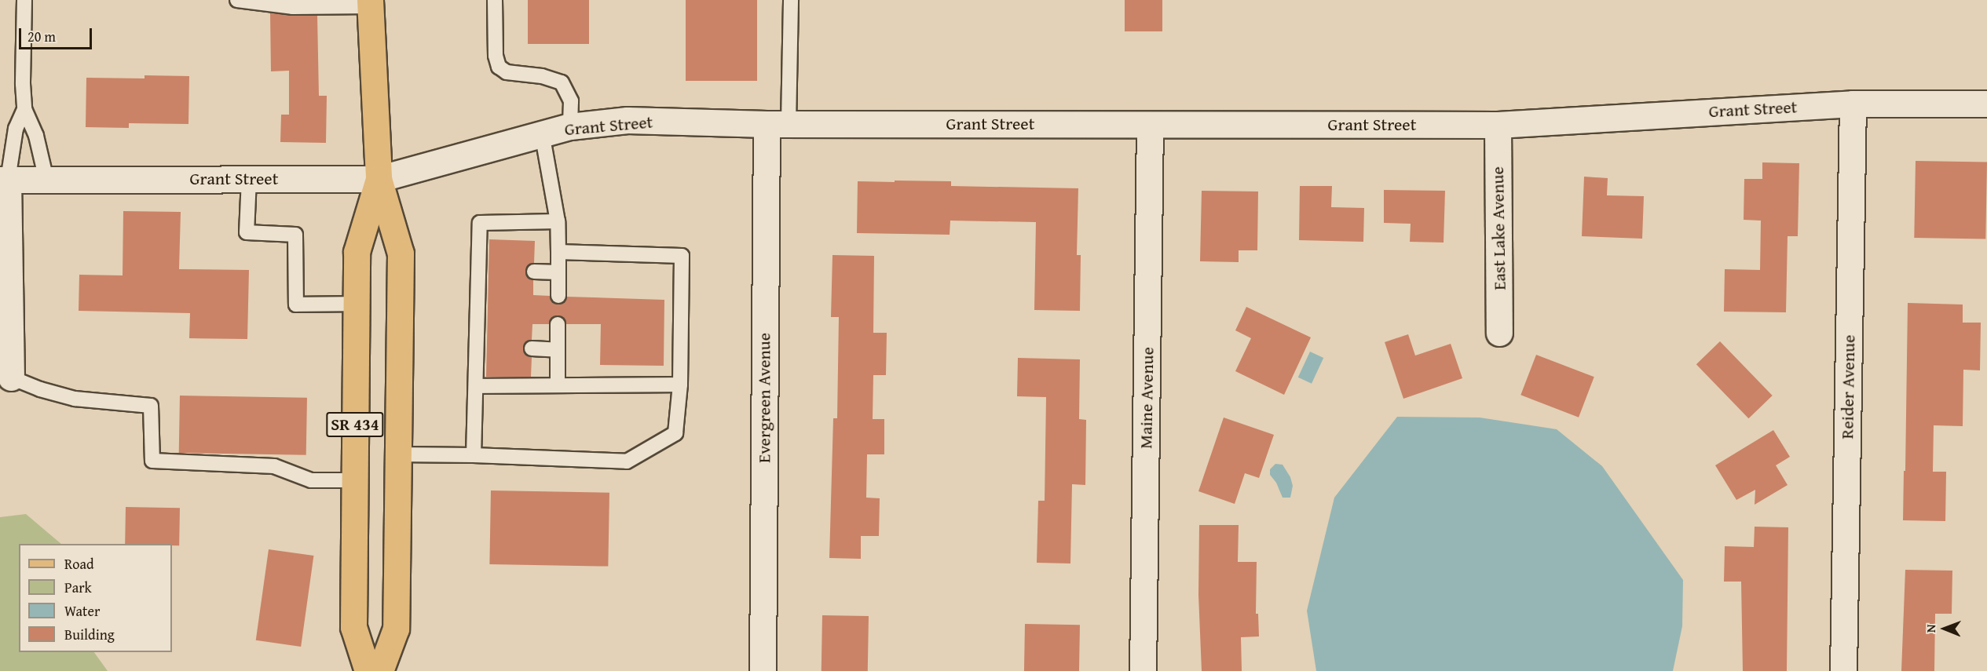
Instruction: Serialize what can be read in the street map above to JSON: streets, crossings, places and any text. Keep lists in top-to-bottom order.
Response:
{
  "streets": {
    "main road": ["SR 434"],
    "street": [
      "Grant Street",
      "East Lake Avenue",
      "Reider Avenue",
      "Evergreen Avenue",
      "Maine Avenue"
    ]
  },
  "crossings": [
    ["Grant Street", "East Lake Avenue"],
    ["Grant Street", "Reider Avenue"],
    ["Grant Street", "Evergreen Avenue"],
    ["Grant Street", "Maine Avenue"],
    ["Grant Street", "SR 434"]
  ],
  "legend": [
    "Road",
    "Park",
    "Water",
    "Building"
  ],
  "scale_bar": "20 m",
  "north": "left"
}
